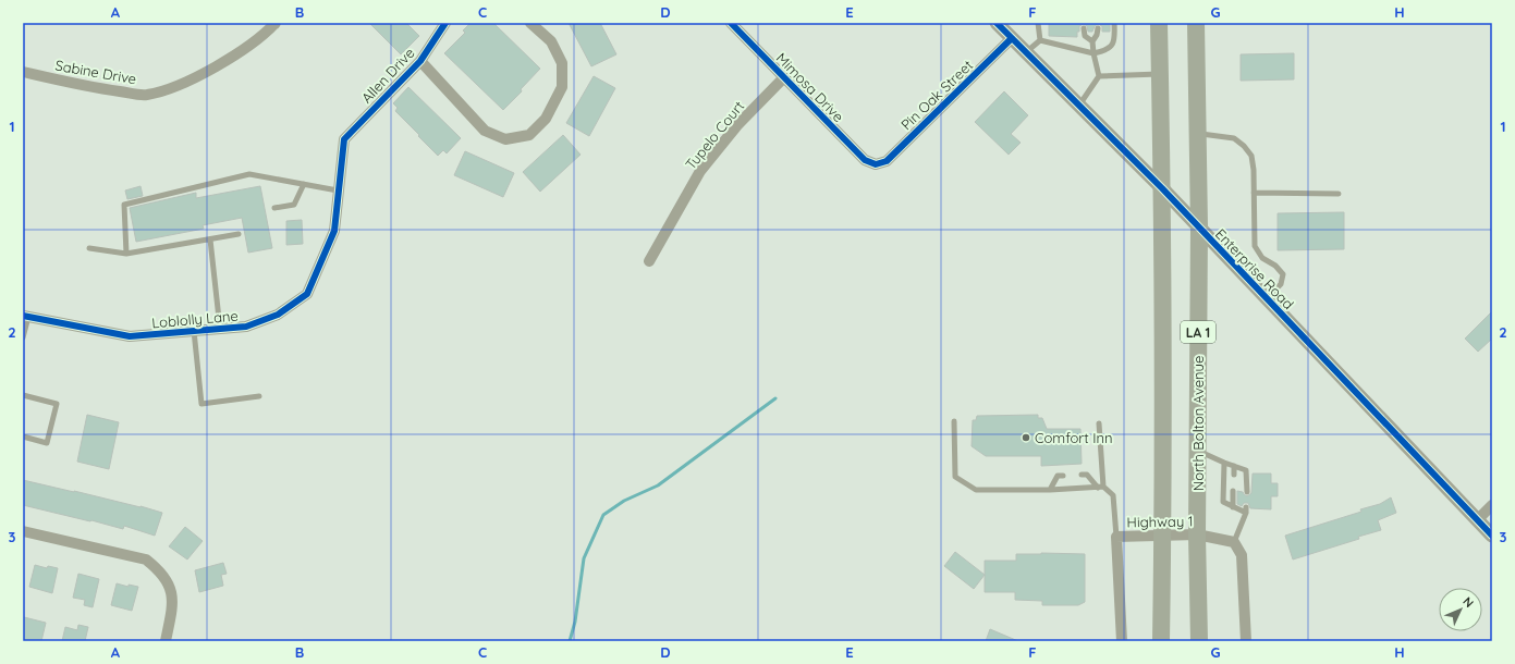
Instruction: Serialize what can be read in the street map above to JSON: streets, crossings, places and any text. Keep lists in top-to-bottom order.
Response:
{
  "streets": {
    "main road": ["LA 1", "North Bolton Avenue"],
    "street": [
      "Sabine Drive",
      "Allen Drive",
      "Mimosa Drive",
      "Pin Oak Street",
      "Tupelo Court",
      "Enterprise Road",
      "Loblolly Lane",
      "Highway 1"
    ]
  },
  "crossings": [
    ["Allen Drive", "Loblolly Lane"],
    ["Mimosa Drive", "Pin Oak Street"],
    ["Mimosa Drive", "Tupelo Court"],
    ["Pin Oak Street", "Enterprise Road"],
    ["Enterprise Road", "LA 1"],
    ["Enterprise Road", "North Bolton Avenue"],
    ["LA 1", "Highway 1"],
    ["North Bolton Avenue", "Highway 1"]
  ],
  "places": ["Comfort Inn"],
  "north": "top right",
  "grid": {
    "columns": [
      "A",
      "B",
      "C",
      "D",
      "E",
      "F",
      "G",
      "H"
    ],
    "rows": ["1", "2", "3"]
  }
}
